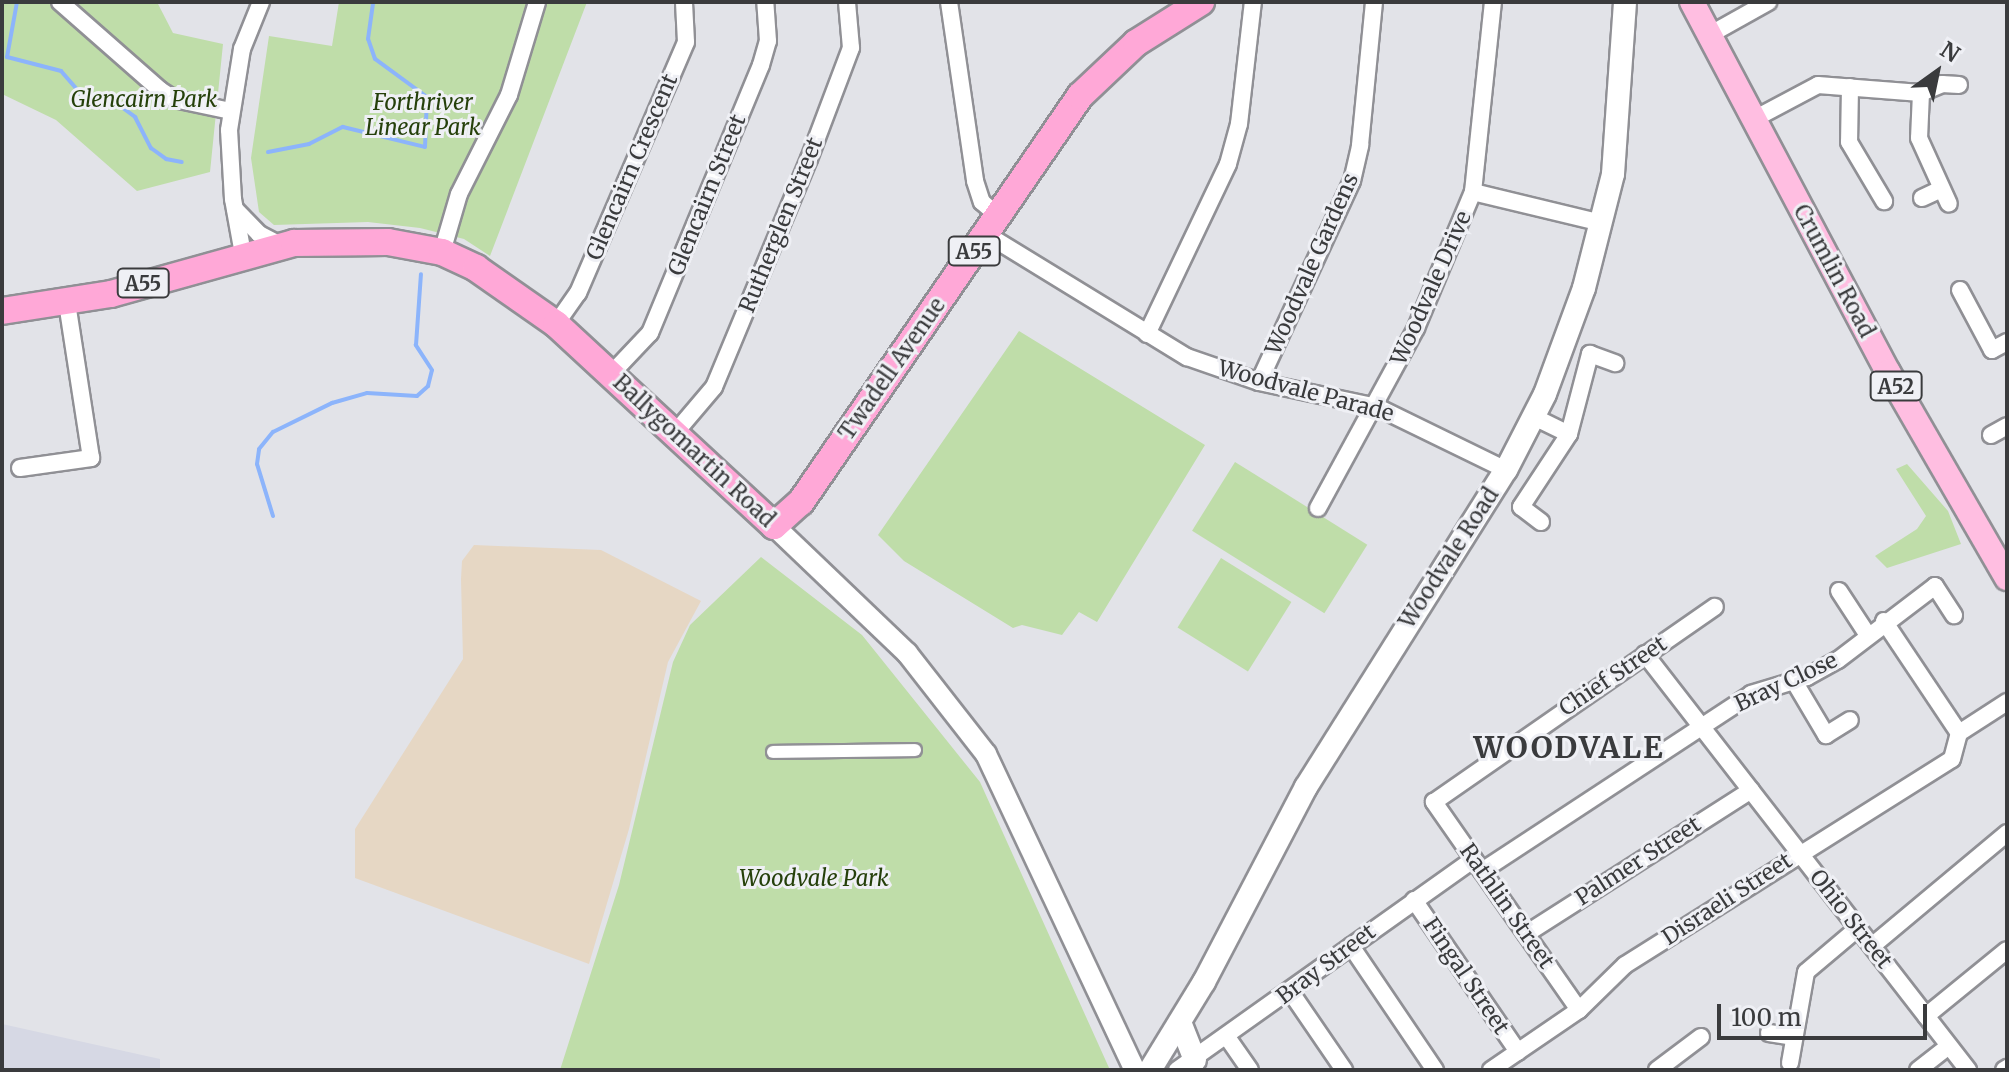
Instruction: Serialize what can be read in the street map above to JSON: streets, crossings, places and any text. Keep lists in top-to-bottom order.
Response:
{
  "streets": {
    "highway": ["A55", "Twadell Avenue", "Ballygomartin Road"],
    "main road": ["Crumlin Road", "A52", "Woodvale Road"],
    "street": [
      "Glencairn Crescent",
      "Glencairn Street",
      "Rutherglen Street",
      "Woodvale Gardens",
      "Woodvale Drive",
      "Woodvale Parade",
      "Chief Street",
      "Bray Close",
      "Palmer Street",
      "Disraeli Street",
      "Rathlin Street",
      "Ohio Street",
      "Bray Street",
      "Fingal Street"
    ]
  },
  "crossings": [
    ["Glencairn Crescent", "Ballygomartin Road"],
    ["Glencairn Street", "Ballygomartin Road"],
    ["Rutherglen Street", "Ballygomartin Road"],
    ["Woodvale Gardens", "Woodvale Parade"],
    ["Woodvale Drive", "Woodvale Parade"],
    ["Twadell Avenue", "Woodvale Parade"],
    ["Twadell Avenue", "Ballygomartin Road"],
    ["Woodvale Parade", "Woodvale Road"],
    ["Chief Street", "Rathlin Street"],
    ["Chief Street", "Ohio Street"],
    ["Bray Close", "Ohio Street"],
    ["Bray Close", "Bray Street"],
    ["Palmer Street", "Rathlin Street"],
    ["Palmer Street", "Ohio Street"],
    ["Disraeli Street", "Rathlin Street"],
    ["Disraeli Street", "Ohio Street"],
    ["Disraeli Street", "Fingal Street"],
    ["Rathlin Street", "Bray Street"],
    ["Ohio Street", "Bray Street"],
    ["Bray Street", "Fingal Street"]
  ],
  "districts": ["WOODVALE"],
  "parks": ["Glencairn Park", "Forthriver Linear Park", "Woodvale Park"],
  "scale_bar": "100 m",
  "north": "top right"
}
